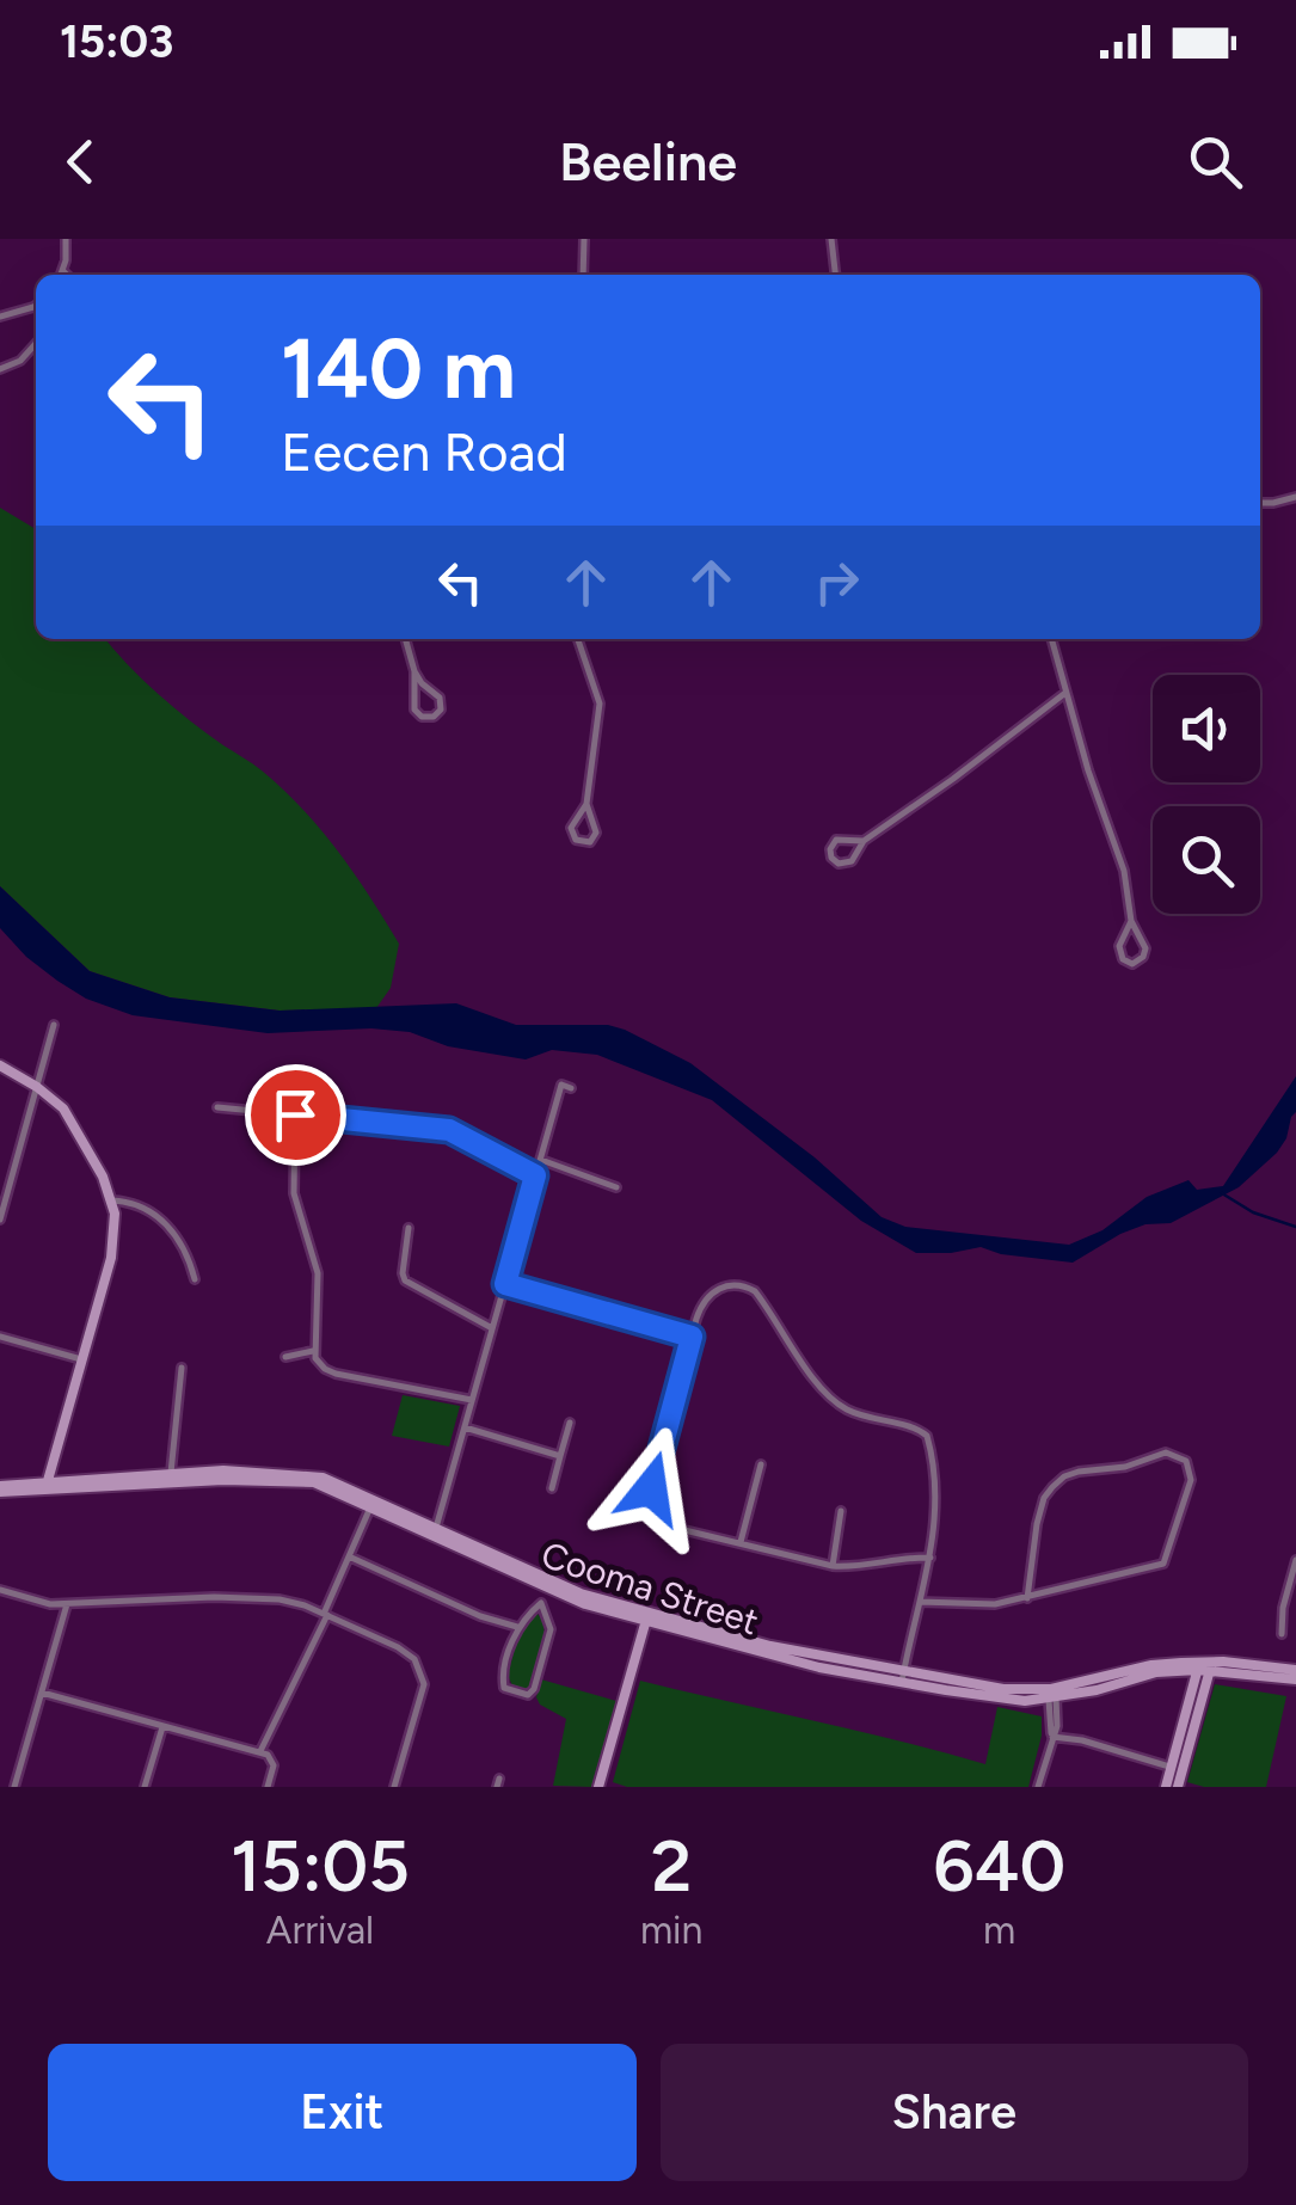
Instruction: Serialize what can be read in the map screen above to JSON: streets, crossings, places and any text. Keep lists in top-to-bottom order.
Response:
{
  "streets": {
    "main road": ["Cooma Street"]
  },
  "page": {
    "status": "15:03",
    "header": "Beeline",
    "turn": ["140 m", "Eecen Road"],
    "eta": [
      "15:05",
      "Arrival",
      "2",
      "min",
      "640",
      "m"
    ],
    "buttons": ["Exit", "Share"]
  }
}
